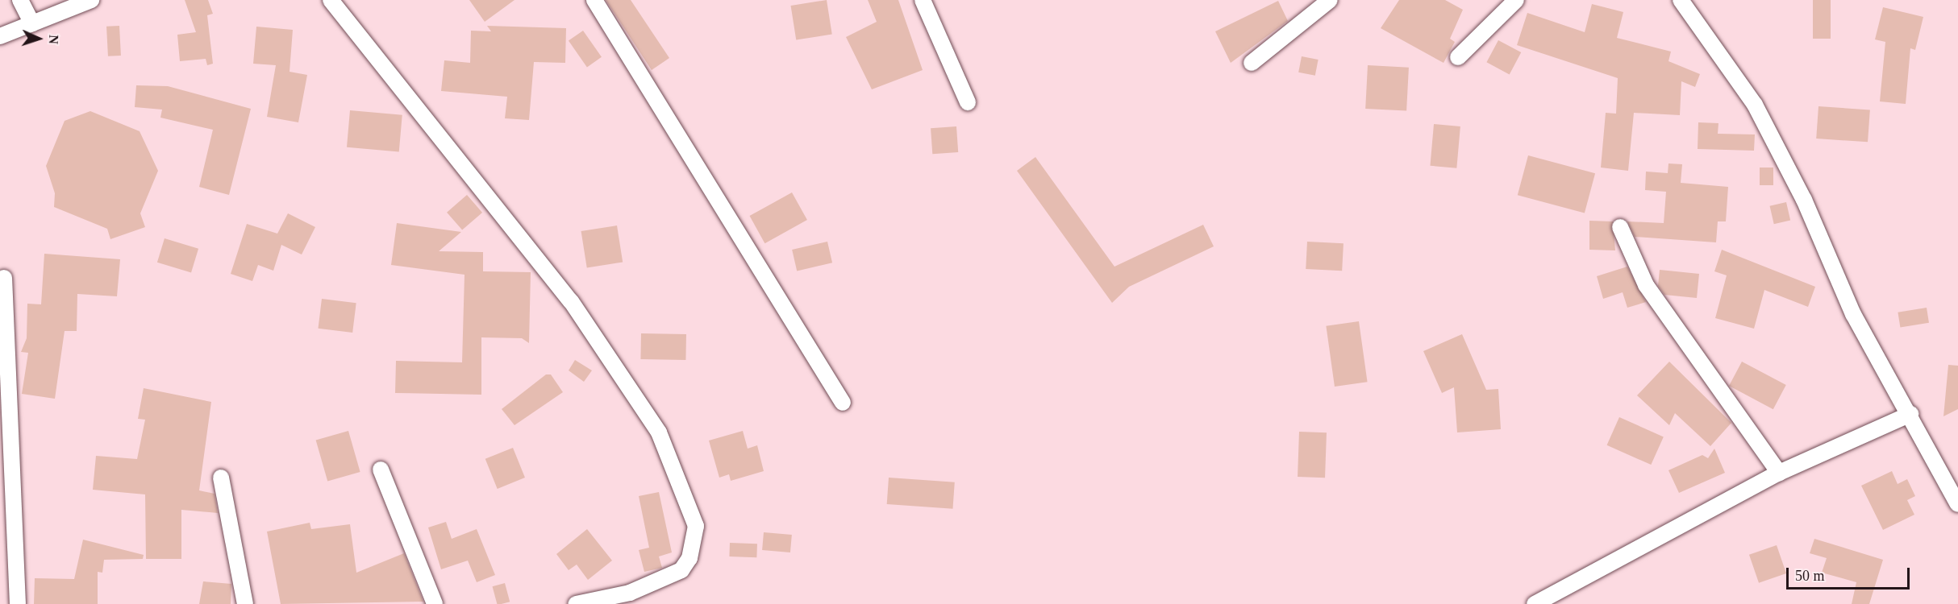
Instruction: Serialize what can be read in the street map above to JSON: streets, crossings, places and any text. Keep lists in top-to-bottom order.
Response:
{
  "scale_bar": "50 m",
  "north": "right"
}
